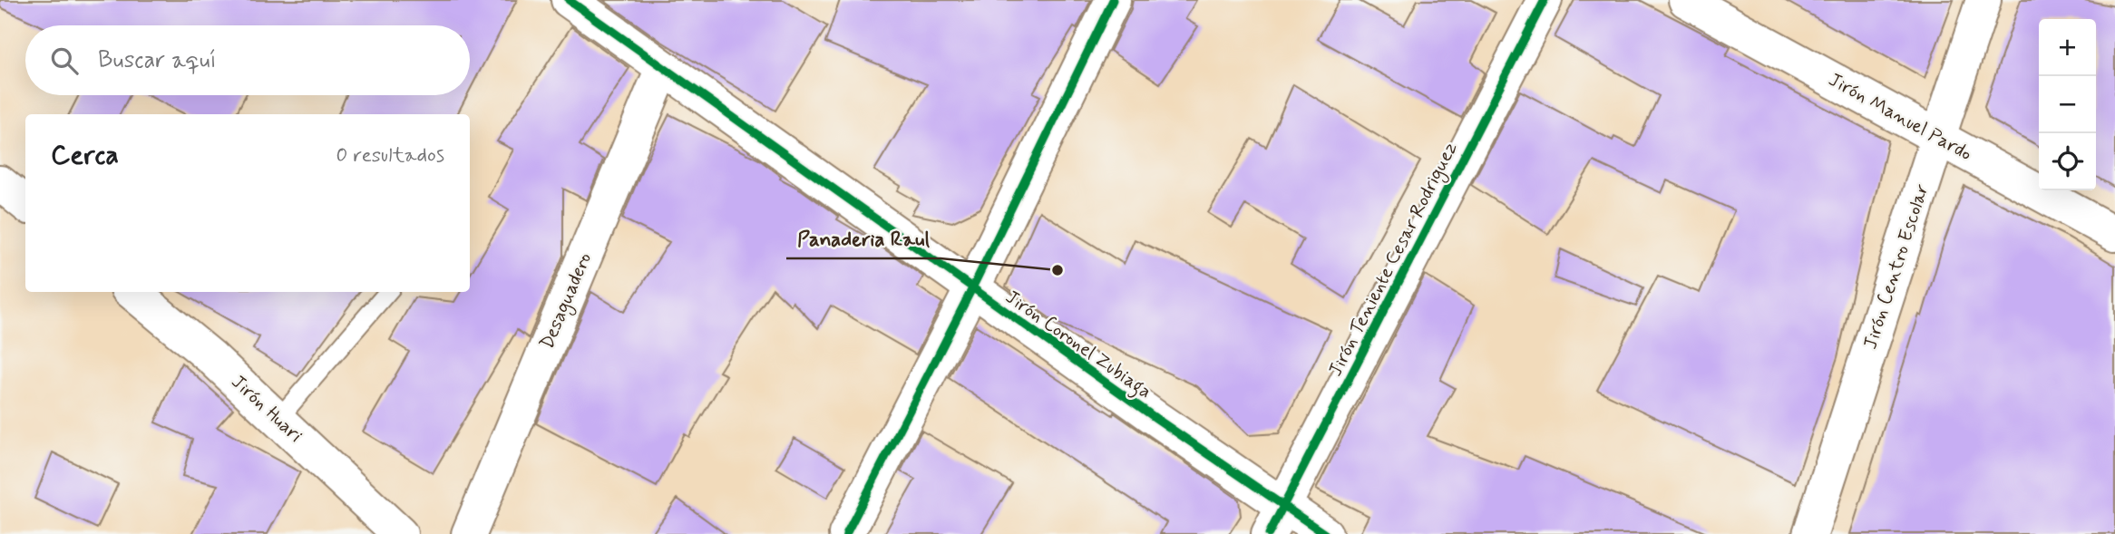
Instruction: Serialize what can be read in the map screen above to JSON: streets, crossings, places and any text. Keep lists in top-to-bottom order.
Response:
{
  "streets": {
    "street": [
      "Jirón Manuel Pardo",
      "Jirón Teniente Cesar Rodriguez",
      "Jirón Centro Escolar",
      "Desaguadero",
      "Jirón Coronel Zubiaga",
      "Jirón Huari"
    ]
  },
  "crossings": [
    ["Jirón Manuel Pardo", "Jirón Centro Escolar"],
    ["Jirón Teniente Cesar Rodriguez", "Jirón Coronel Zubiaga"],
    ["Desaguadero", "Jirón Coronel Zubiaga"]
  ],
  "places": ["Panaderia Raul"],
  "page": {
    "map_buttons": ["+", "−"],
    "search": "Buscar aquí",
    "heading": ["Cerca", "0 resultados"]
  }
}
